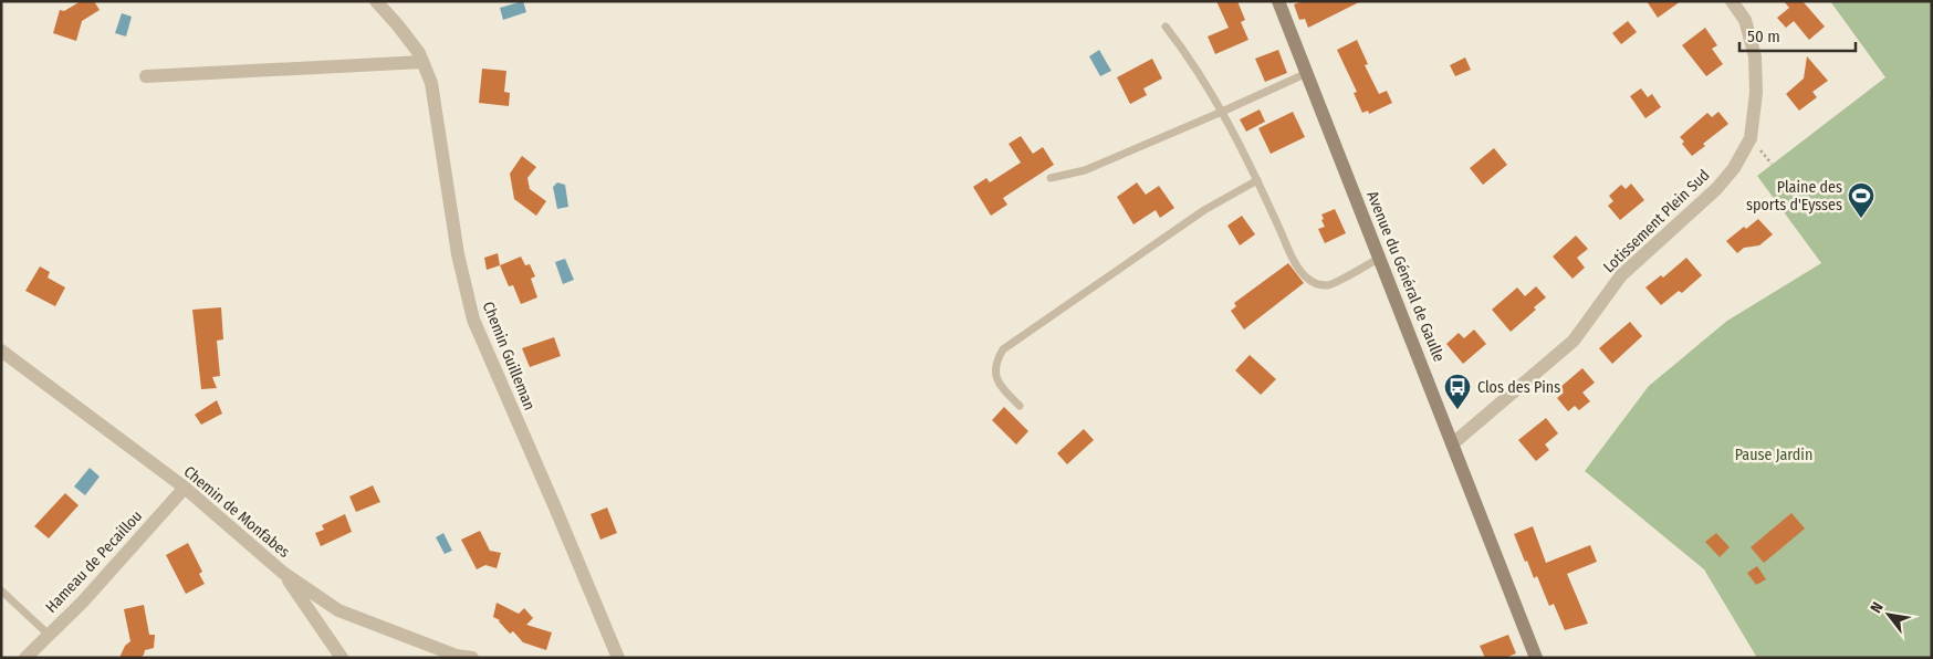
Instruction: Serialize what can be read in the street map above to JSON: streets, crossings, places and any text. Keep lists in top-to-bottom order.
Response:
{
  "streets": {
    "main road": ["Avenue du Général de Gaulle"],
    "street": [
      "Lotissement Plein Sud",
      "Chemin Guilleman",
      "Chemin de Monfabes",
      "Hameau de Pecaillou"
    ]
  },
  "crossings": [
    ["Lotissement Plein Sud", "Avenue du Général de Gaulle"],
    ["Chemin de Monfabes", "Hameau de Pecaillou"]
  ],
  "parks": ["Pause Jardin"],
  "places": {
    "sports": ["Plaine des sports d'Eysses"],
    "bus stop": ["Clos des Pins"]
  },
  "scale_bar": "50 m",
  "north": "top left"
}
